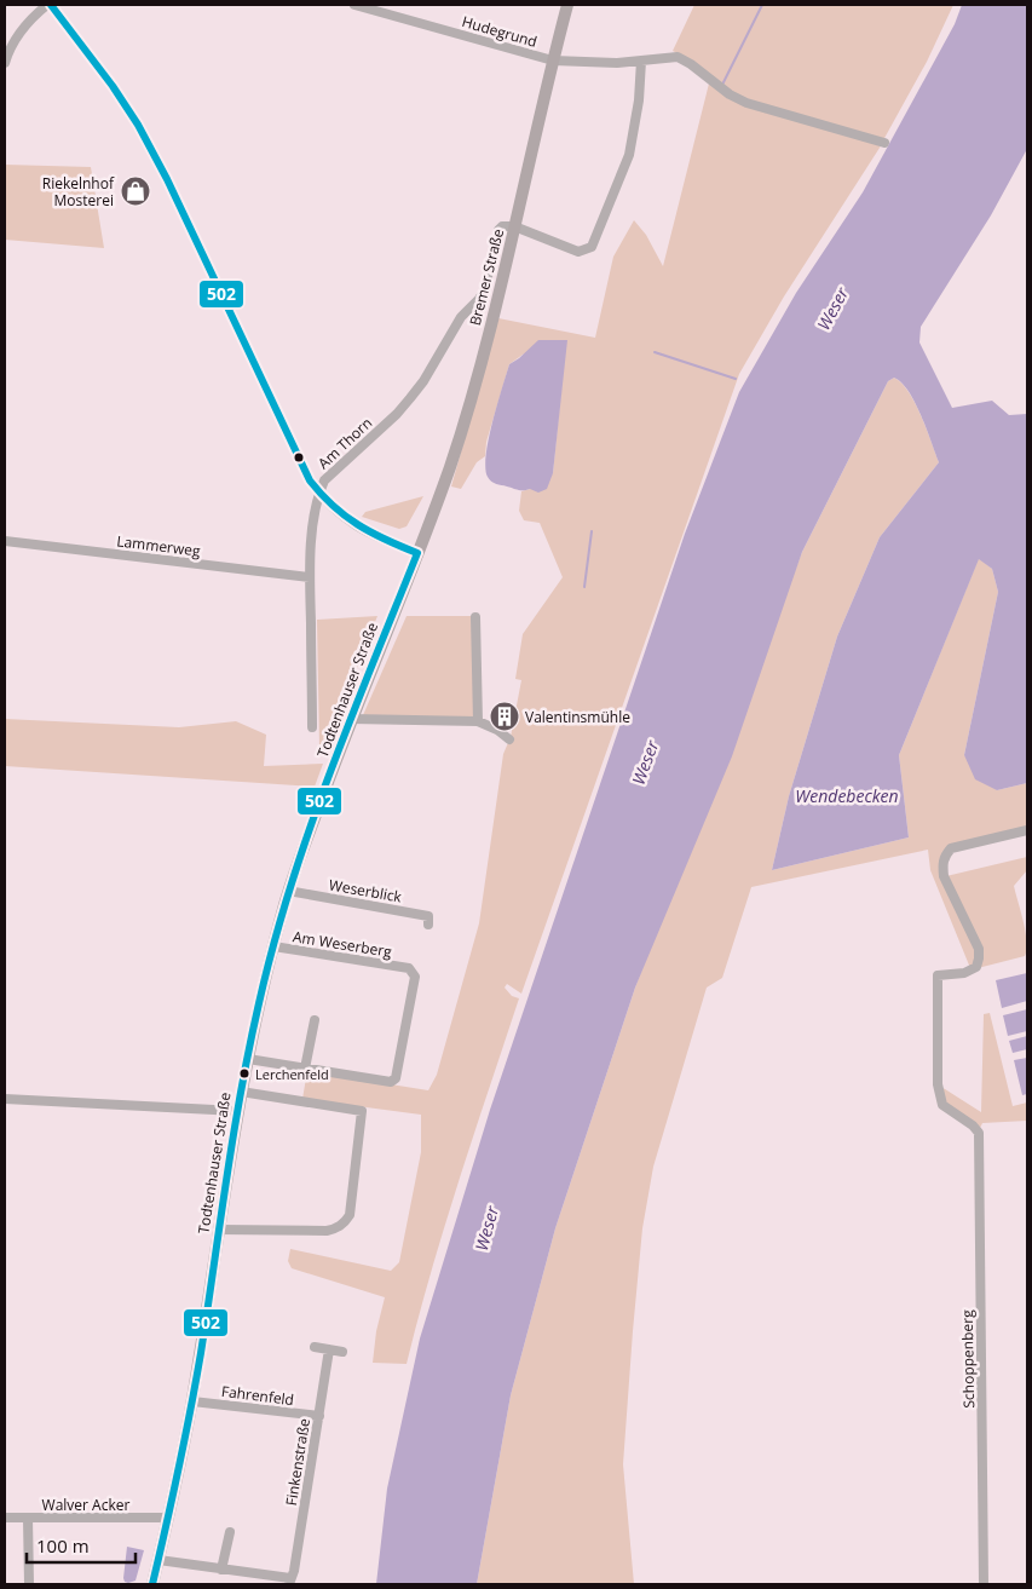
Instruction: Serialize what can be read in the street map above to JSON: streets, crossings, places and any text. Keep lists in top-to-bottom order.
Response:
{
  "streets": {
    "main road": ["Bremer Straße", "Todtenhauser Straße"],
    "street": [
      "Hudegrund",
      "Am Thorn",
      "Lammerweg",
      "Weserblick",
      "Am Weserberg",
      "Schoppenberg",
      "Fahrenfeld",
      "Finkenstraße",
      "Walver Acker"
    ]
  },
  "crossings": [
    ["Hudegrund", "Bremer Straße"],
    ["Bremer Straße", "Am Thorn"],
    ["Bremer Straße", "Todtenhauser Straße"],
    ["Am Thorn", "Lammerweg"],
    ["Todtenhauser Straße", "Weserblick"],
    ["Todtenhauser Straße", "Am Weserberg"],
    ["Todtenhauser Straße", "Fahrenfeld"],
    ["Todtenhauser Straße", "Finkenstraße"],
    ["Todtenhauser Straße", "Walver Acker"],
    ["Fahrenfeld", "Finkenstraße"]
  ],
  "water": ["Weser", "Wendebecken"],
  "places": {
    "shop": ["Riekelnhof Mosterei"],
    "building": ["Valentinsmühle"],
    "other": ["Lerchenfeld"]
  },
  "lines": ["transit line 502"],
  "scale_bar": "100 m"
}
